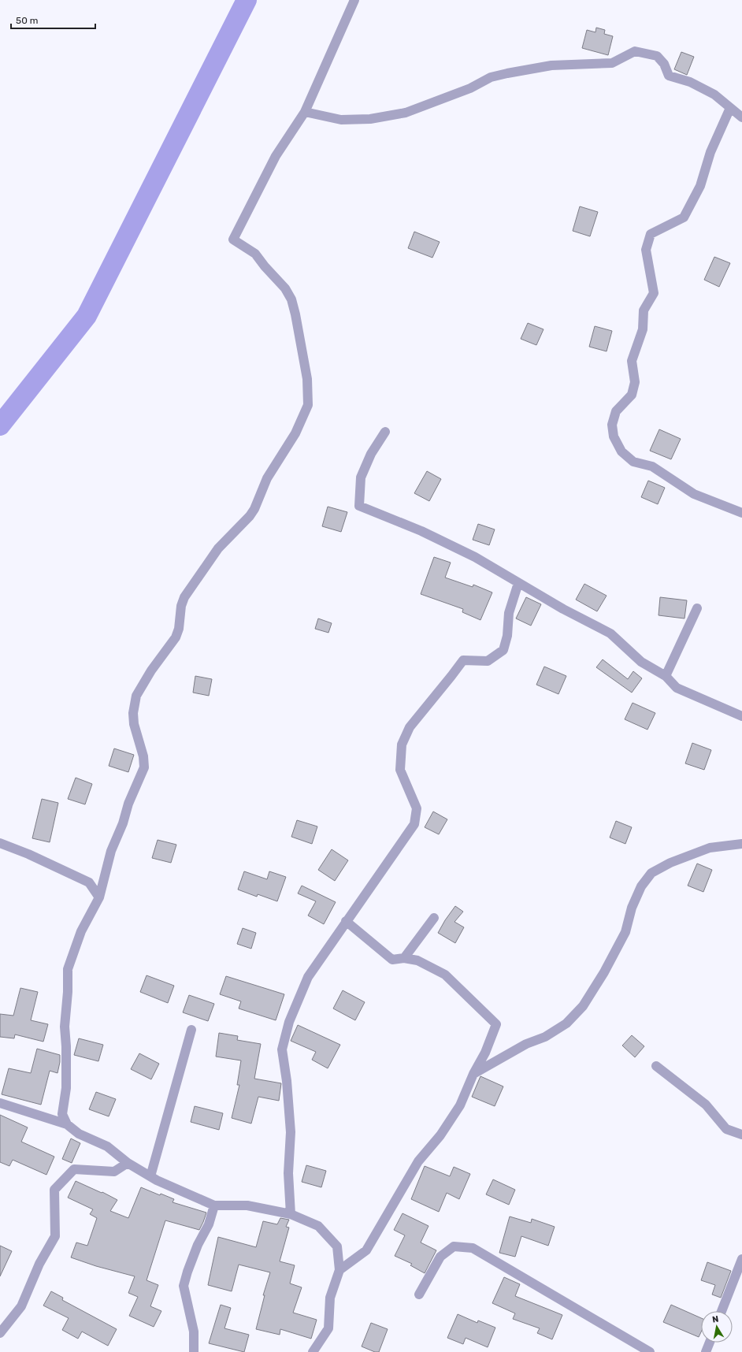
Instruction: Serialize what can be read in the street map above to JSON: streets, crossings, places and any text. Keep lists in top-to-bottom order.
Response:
{
  "scale_bar": "50 m",
  "north": "top"
}
